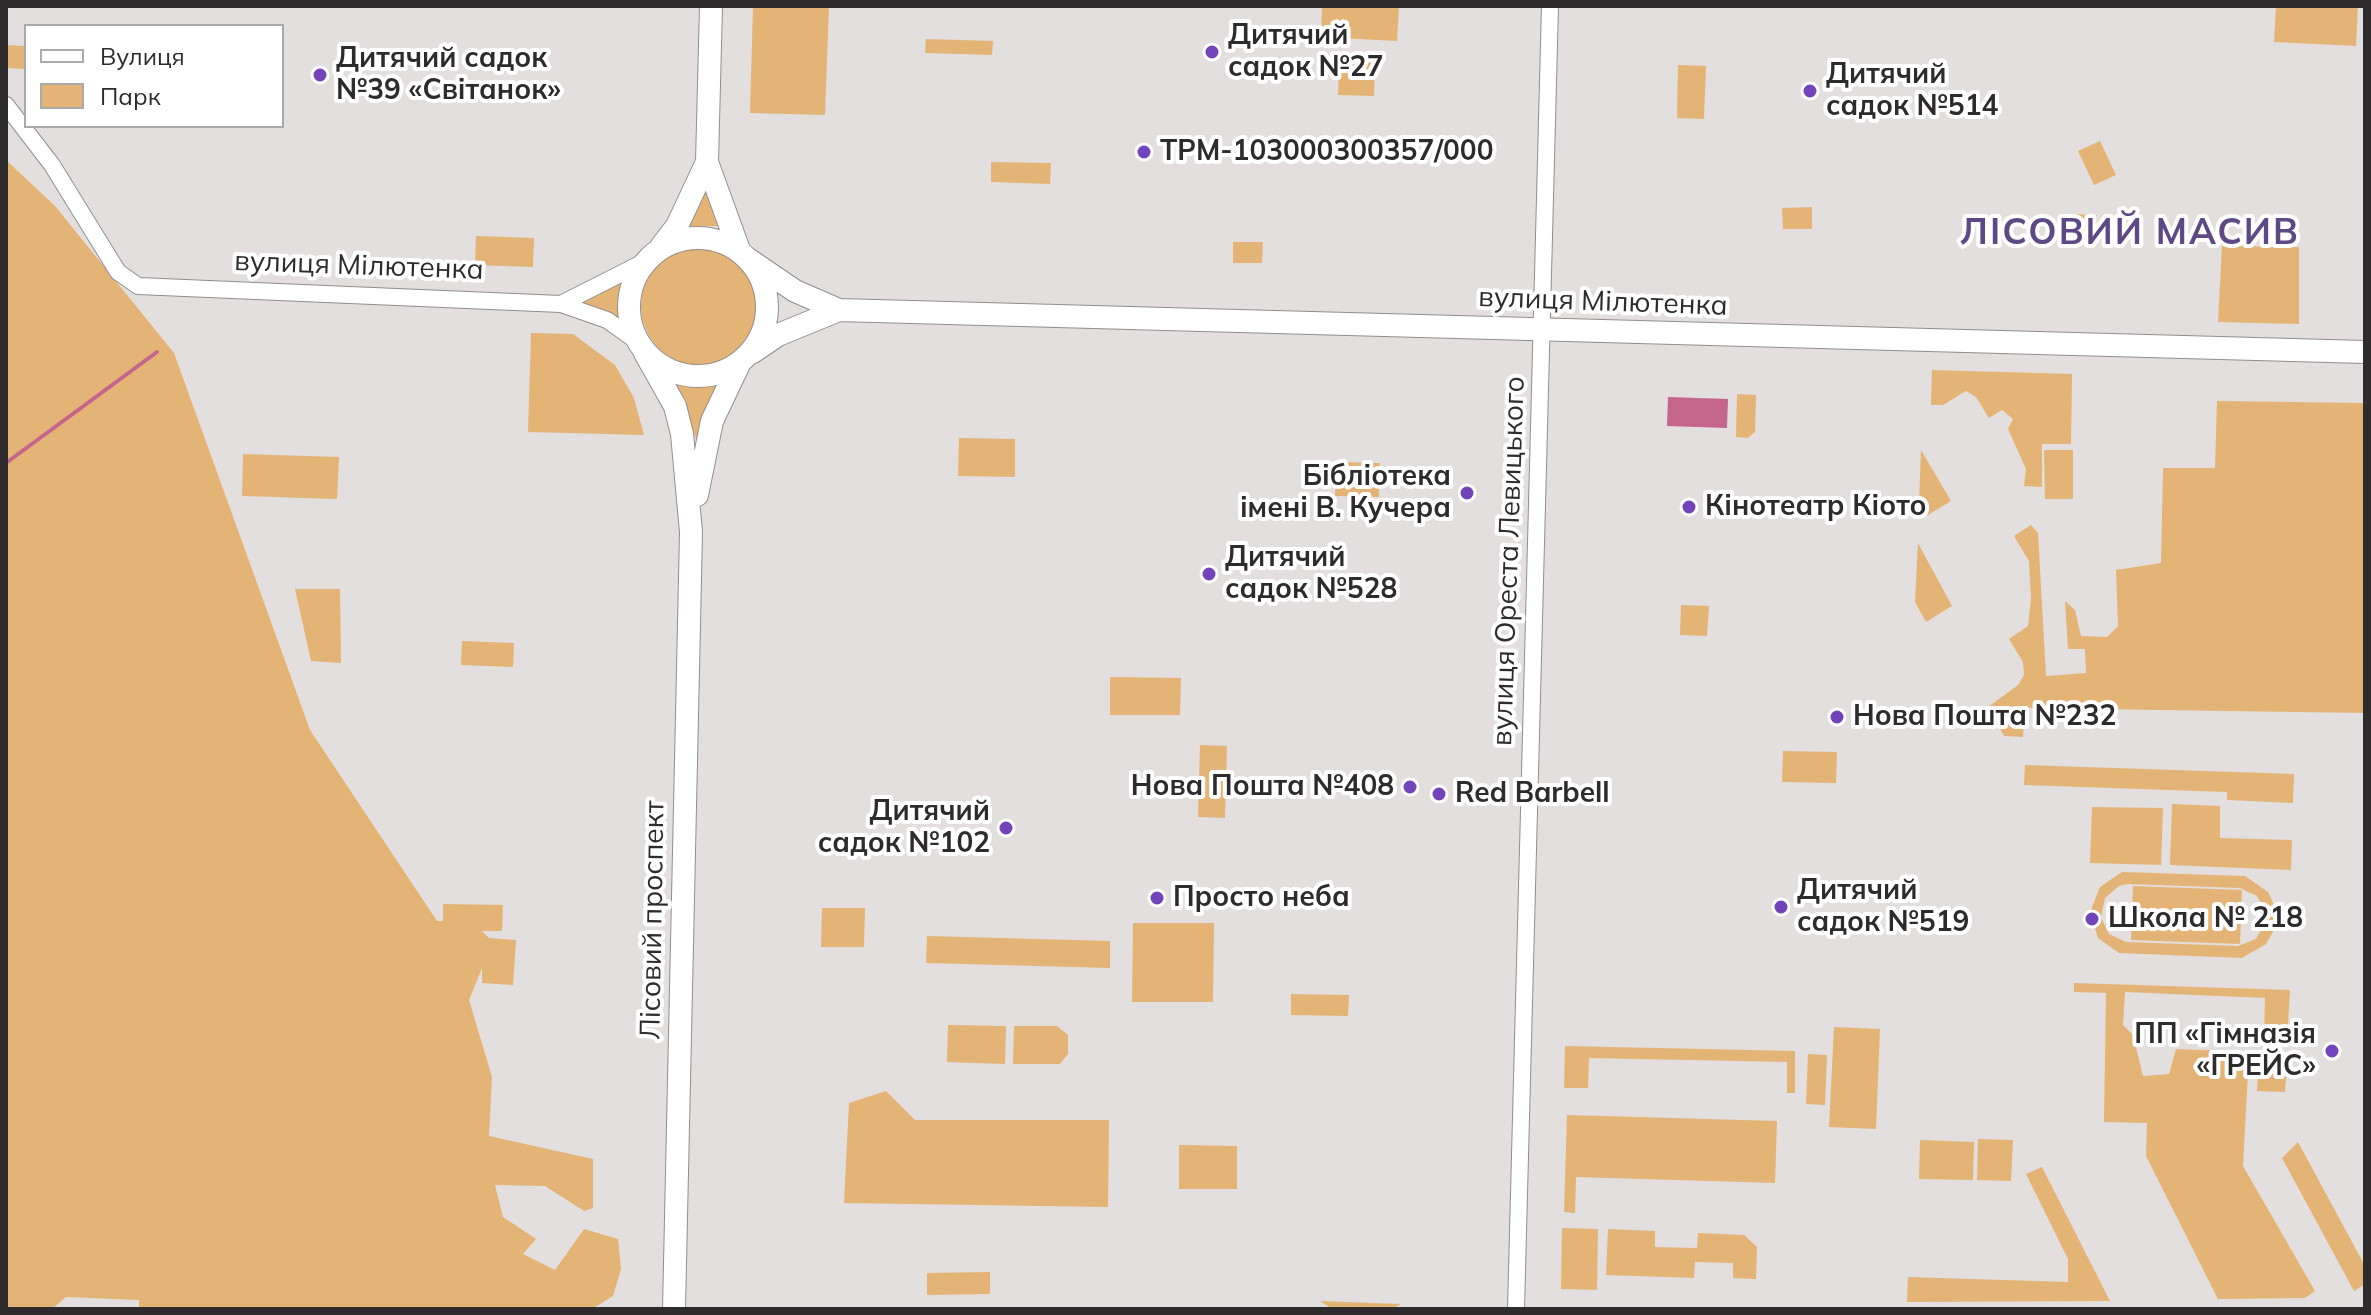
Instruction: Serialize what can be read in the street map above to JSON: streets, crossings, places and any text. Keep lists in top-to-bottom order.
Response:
{
  "streets": {
    "street": ["вулиця Мілютенка", "вулиця Ореста Левицького", "Лісовий проспект"]
  },
  "crossings": [
    ["вулиця Мілютенка", "вулиця Ореста Левицького"],
    ["вулиця Мілютенка", "Лісовий проспект"]
  ],
  "districts": ["ЛІСОВИЙ МАСИВ"],
  "places": [
    "Дитячий садок №27",
    "Дитячий садок №39 «Світанок»",
    "Дитячий садок №514",
    "ТРМ-103000300357/000",
    "Бібліотека імені В. Кучера",
    "Кінотеатр Кіото",
    "Дитячий садок №528",
    "Нова Пошта №232",
    "Нова Пошта №408",
    "Red Barbell",
    "Дитячий садок №102",
    "Просто неба",
    "Дитячий садок №519",
    "Школа № 218",
    "ПП «Гімназія «ГРЕЙС»"
  ],
  "legend": ["Вулиця", "Парк"]
}
